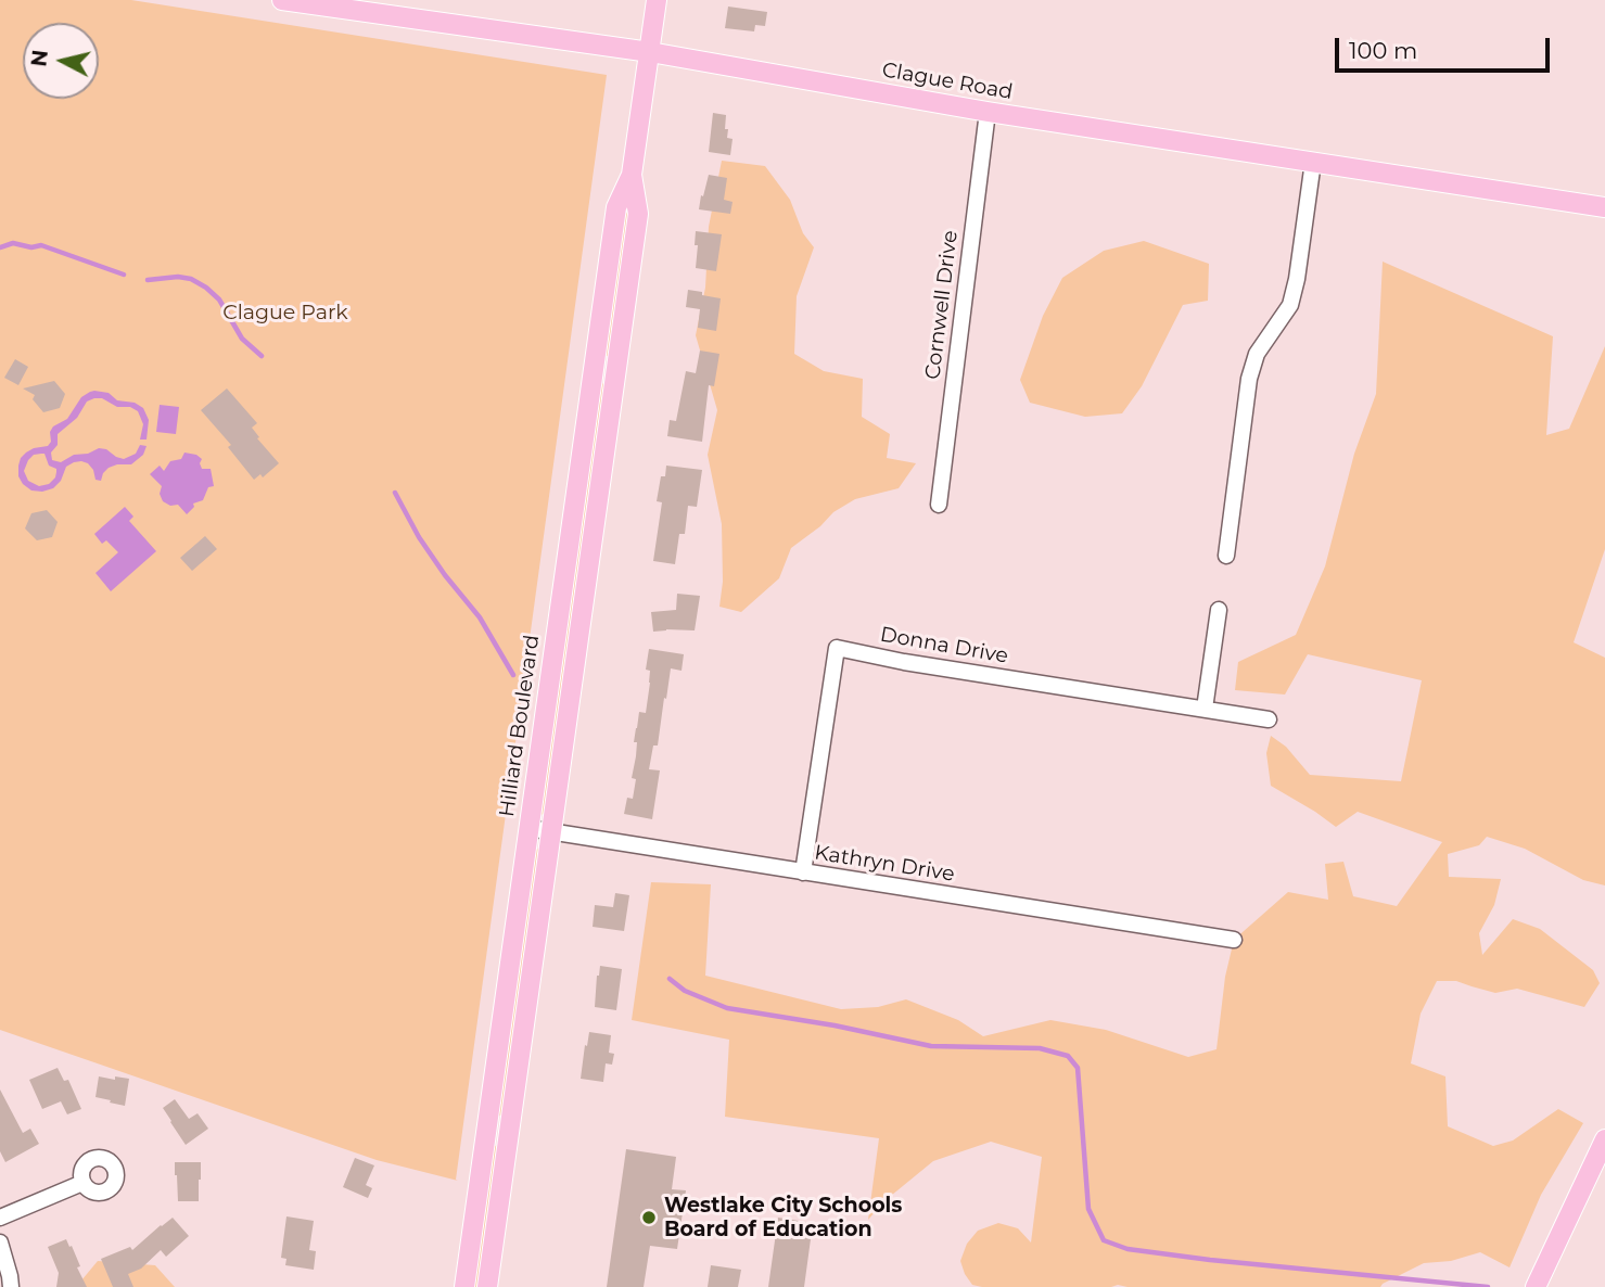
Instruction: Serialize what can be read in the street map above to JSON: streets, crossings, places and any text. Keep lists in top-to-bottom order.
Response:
{
  "streets": {
    "main road": ["Clague Road", "Hilliard Boulevard"],
    "street": ["Cornwell Drive", "Donna Drive", "Kathryn Drive"]
  },
  "crossings": [
    ["Clague Road", "Cornwell Drive"],
    ["Clague Road", "Hilliard Boulevard"],
    ["Donna Drive", "Kathryn Drive"],
    ["Hilliard Boulevard", "Kathryn Drive"]
  ],
  "parks": ["Clague Park"],
  "places": ["Westlake City Schools Board of Education"],
  "scale_bar": "100 m",
  "north": "left"
}
